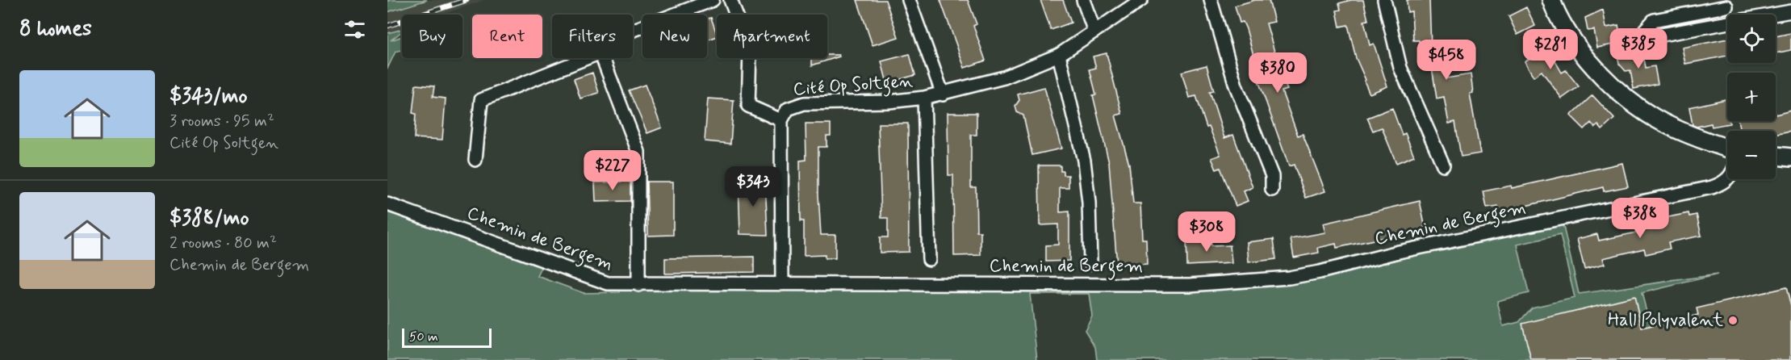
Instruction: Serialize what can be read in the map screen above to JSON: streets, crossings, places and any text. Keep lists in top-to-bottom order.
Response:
{
  "streets": {
    "street": ["Cité Op Soltgen", "Chemin de Bergem"]
  },
  "crossings": [
    ["Cité Op Soltgen", "Chemin de Bergem"]
  ],
  "places": ["Hall Polyvalent"],
  "scale_bar": "50 m",
  "page": {
    "heading": "8 homes",
    "map_buttons": ["+", "−"],
    "chip": [
      "Buy",
      "Rent",
      "Filters",
      "New",
      "Apartment"
    ],
    "price": [
      "$385",
      "$281",
      "$458",
      "$380",
      "$227",
      "$343",
      "$388",
      "$308"
    ],
    "list": [
      {
        "name": "$343/mo",
        "note": "3 rooms · 95 m² · Cité Op Soltgen"
      },
      {
        "name": "$388/mo",
        "note": "2 rooms · 80 m² · Chemin de Bergem"
      }
    ],
    "scale": "50 m"
  }
}
